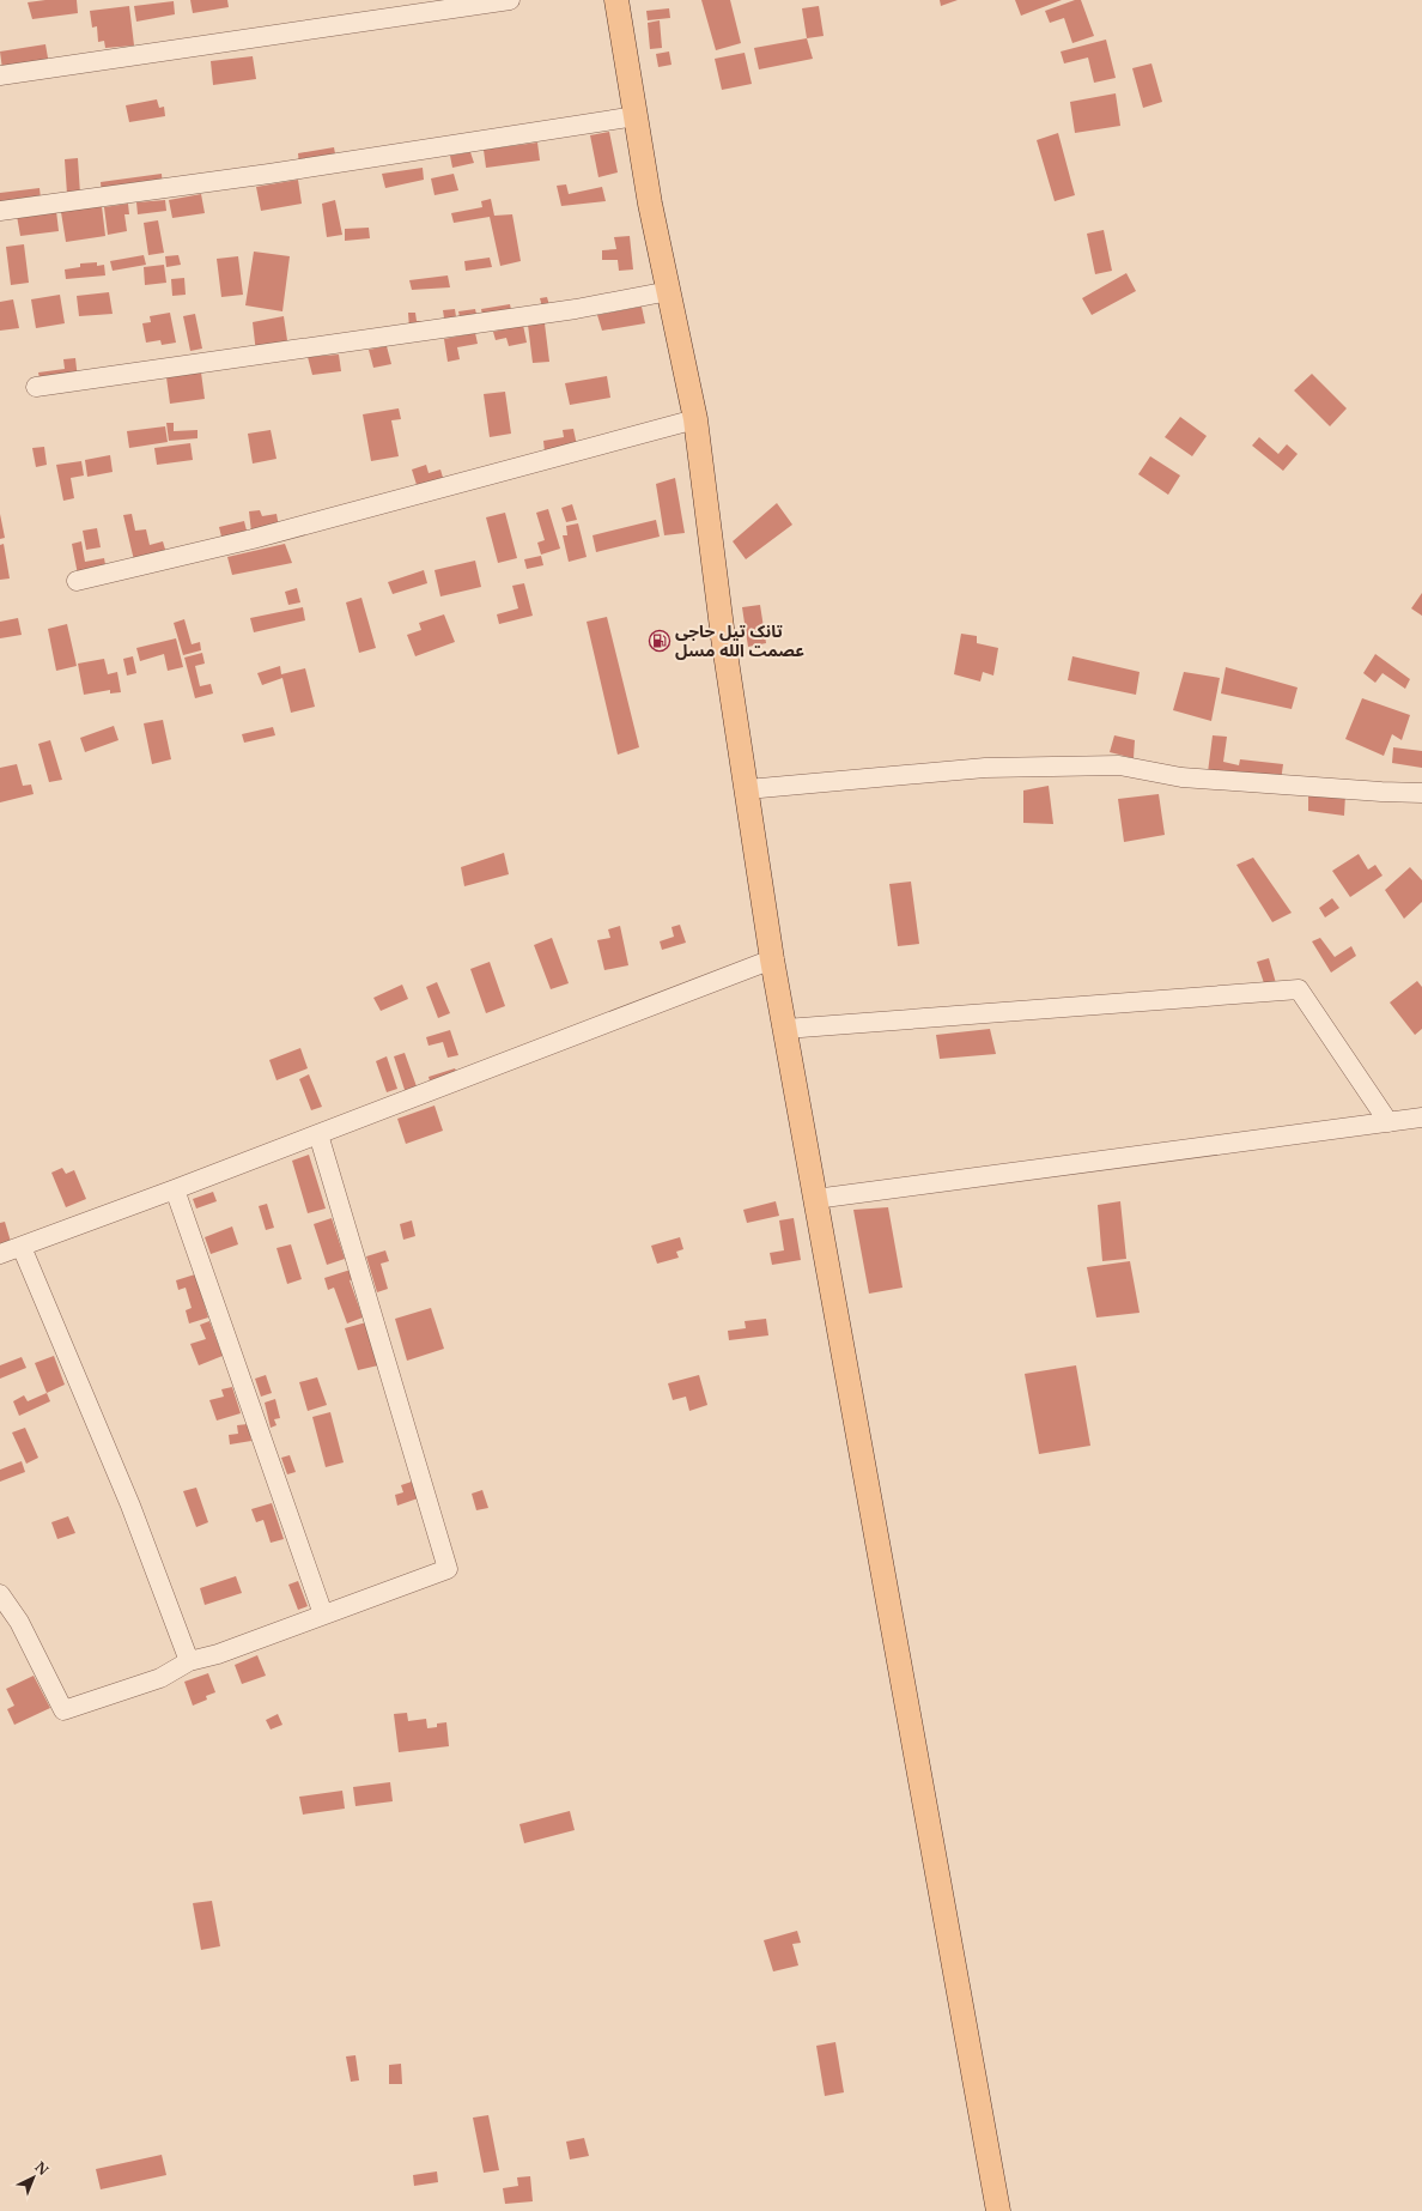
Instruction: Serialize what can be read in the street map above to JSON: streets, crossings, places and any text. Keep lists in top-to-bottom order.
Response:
{
  "places": {
    "fuel station": ["تانک تیل حاجی عصمت الله مسل"]
  },
  "north": "top right"
}
